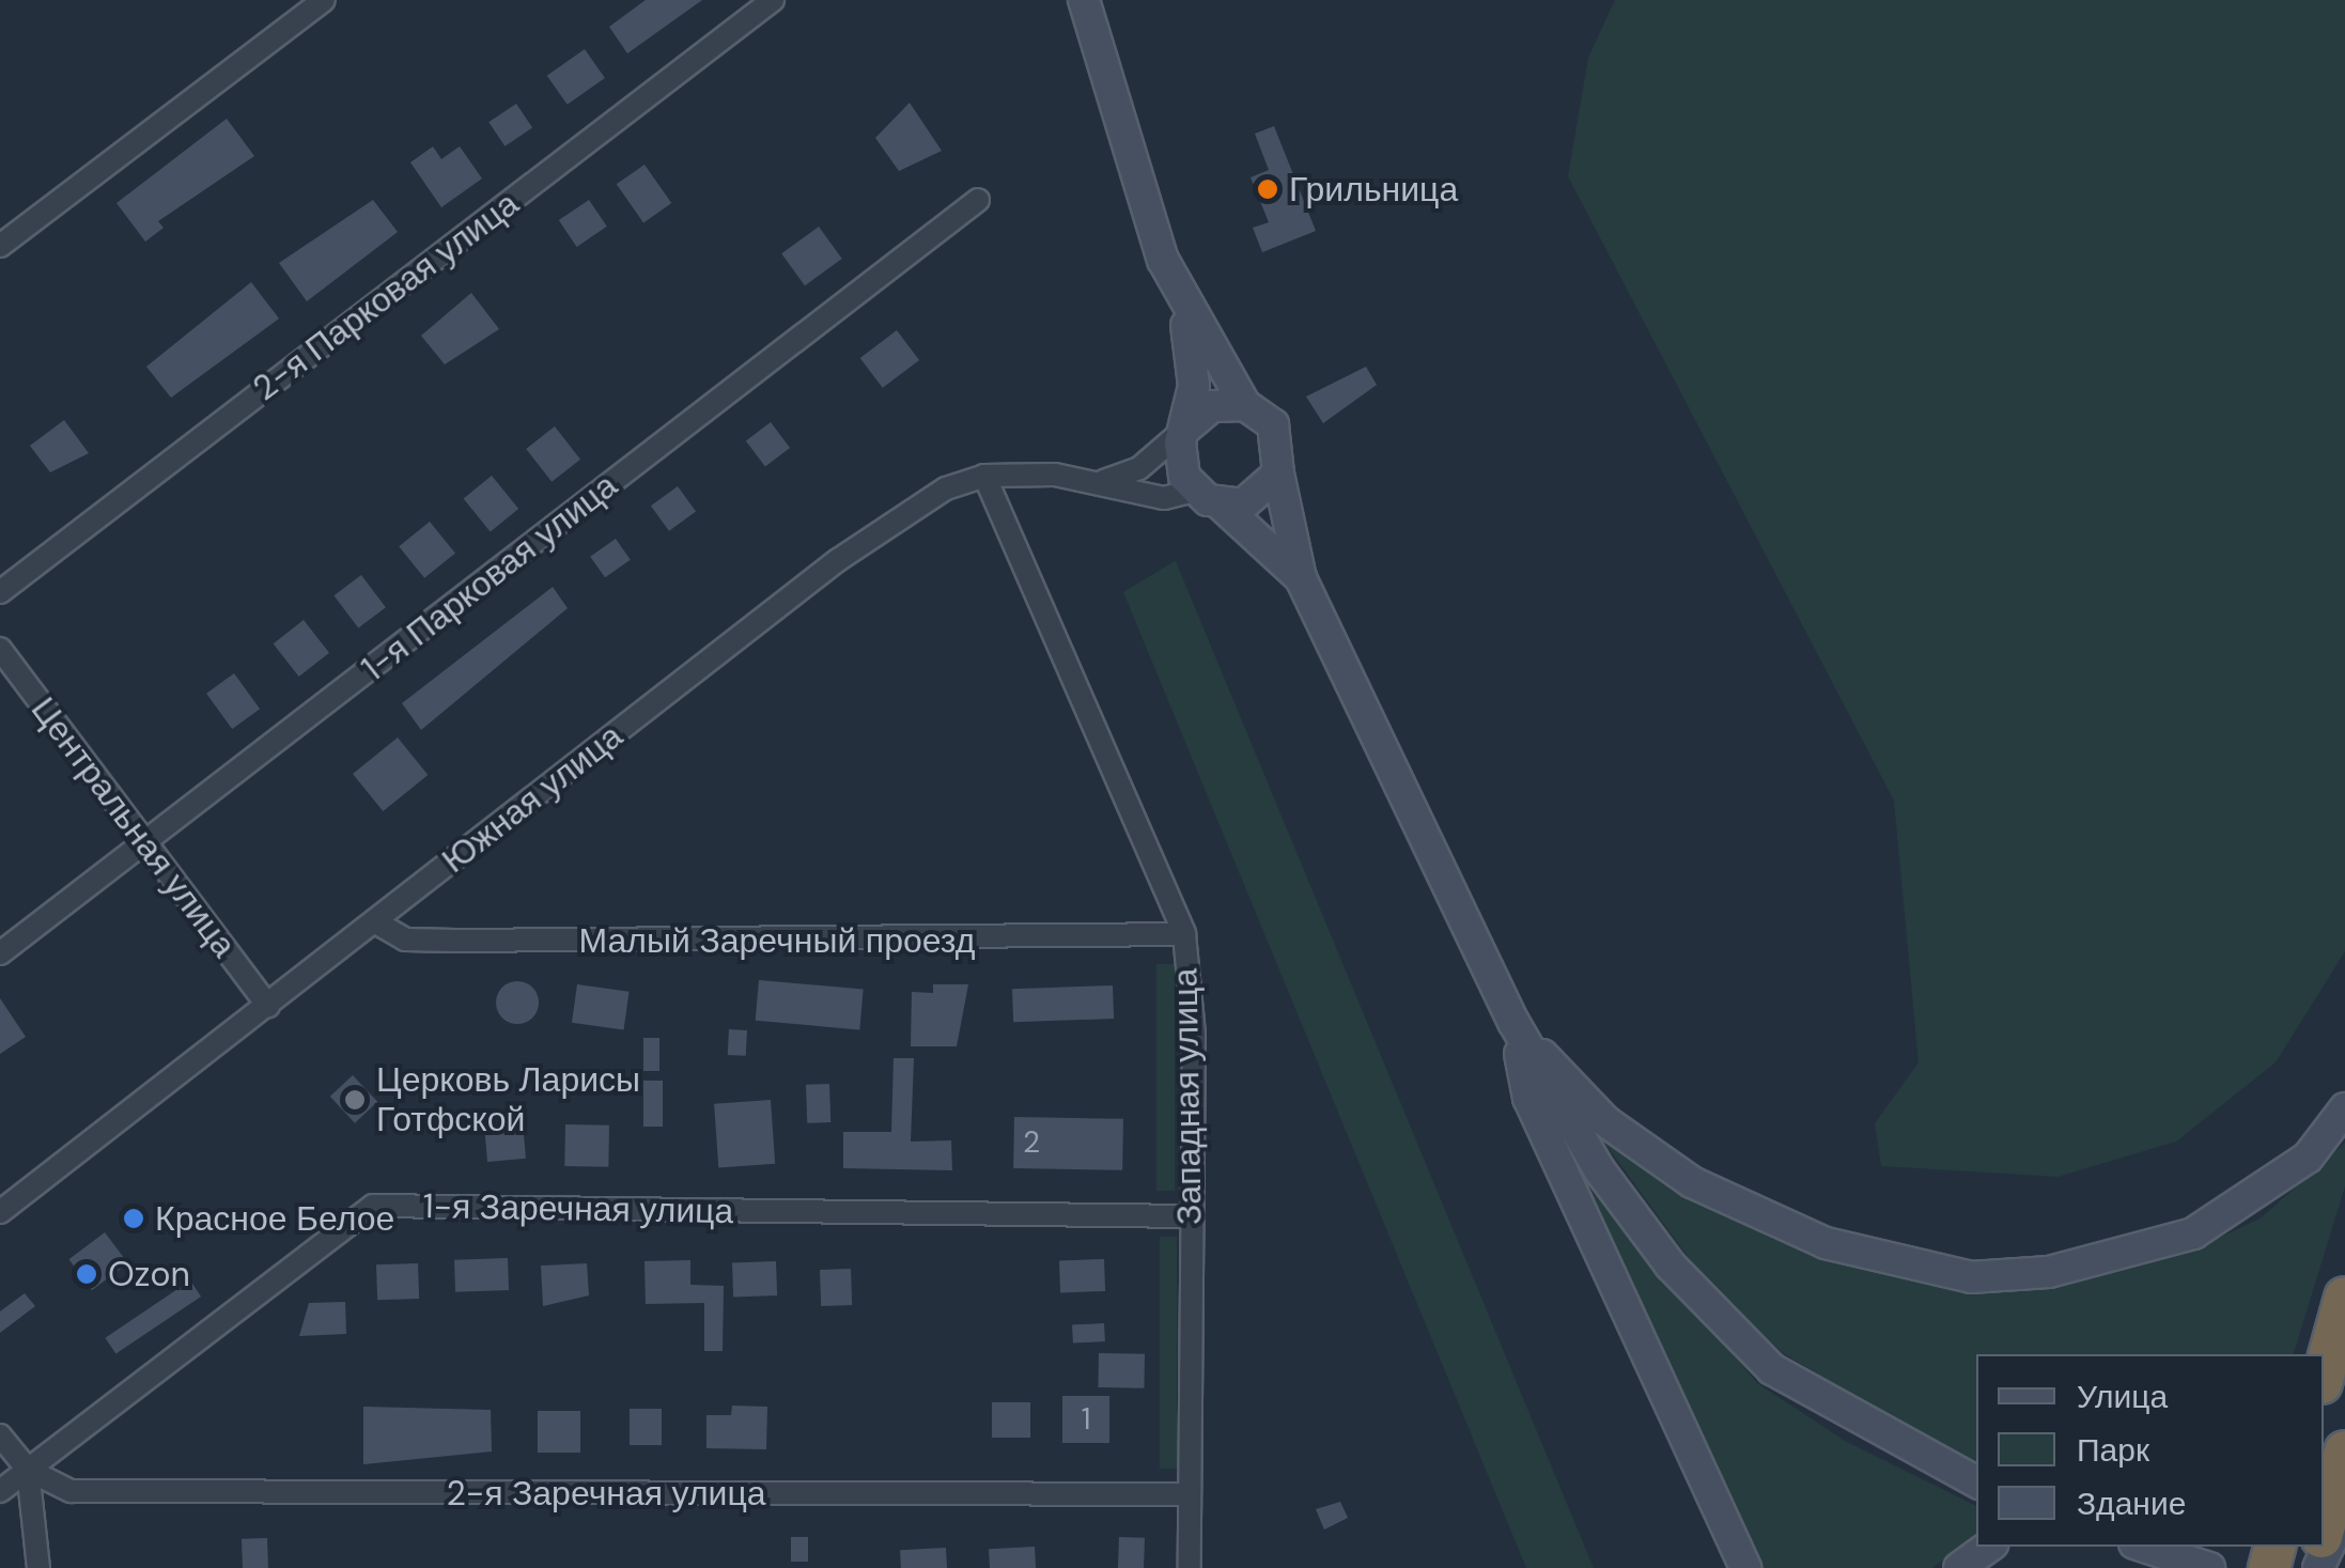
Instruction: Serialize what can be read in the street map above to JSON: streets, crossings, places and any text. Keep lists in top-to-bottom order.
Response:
{
  "streets": {
    "street": [
      "2-я Парковая улица",
      "1-я Парковая улица",
      "Южная улица",
      "Центральная улица",
      "Малый Заречный проезд",
      "Западная улица",
      "1-я Заречная улица",
      "2-я Заречная улица"
    ]
  },
  "crossings": [
    ["1-я Парковая улица", "Центральная улица"],
    ["Южная улица", "Центральная улица"],
    ["Южная улица", "Малый Заречный проезд"],
    ["Южная улица", "Западная улица"],
    ["Малый Заречный проезд", "Западная улица"],
    ["Западная улица", "1-я Заречная улица"],
    ["Западная улица", "2-я Заречная улица"],
    ["1-я Заречная улица", "2-я Заречная улица"]
  ],
  "places": [
    "Грильница",
    "Церковь Ларисы Готфской",
    "Красное Белое",
    "Ozon"
  ],
  "house_numbers": ["2", "1"],
  "legend": ["Улица", "Парк", "Здание"]
}
